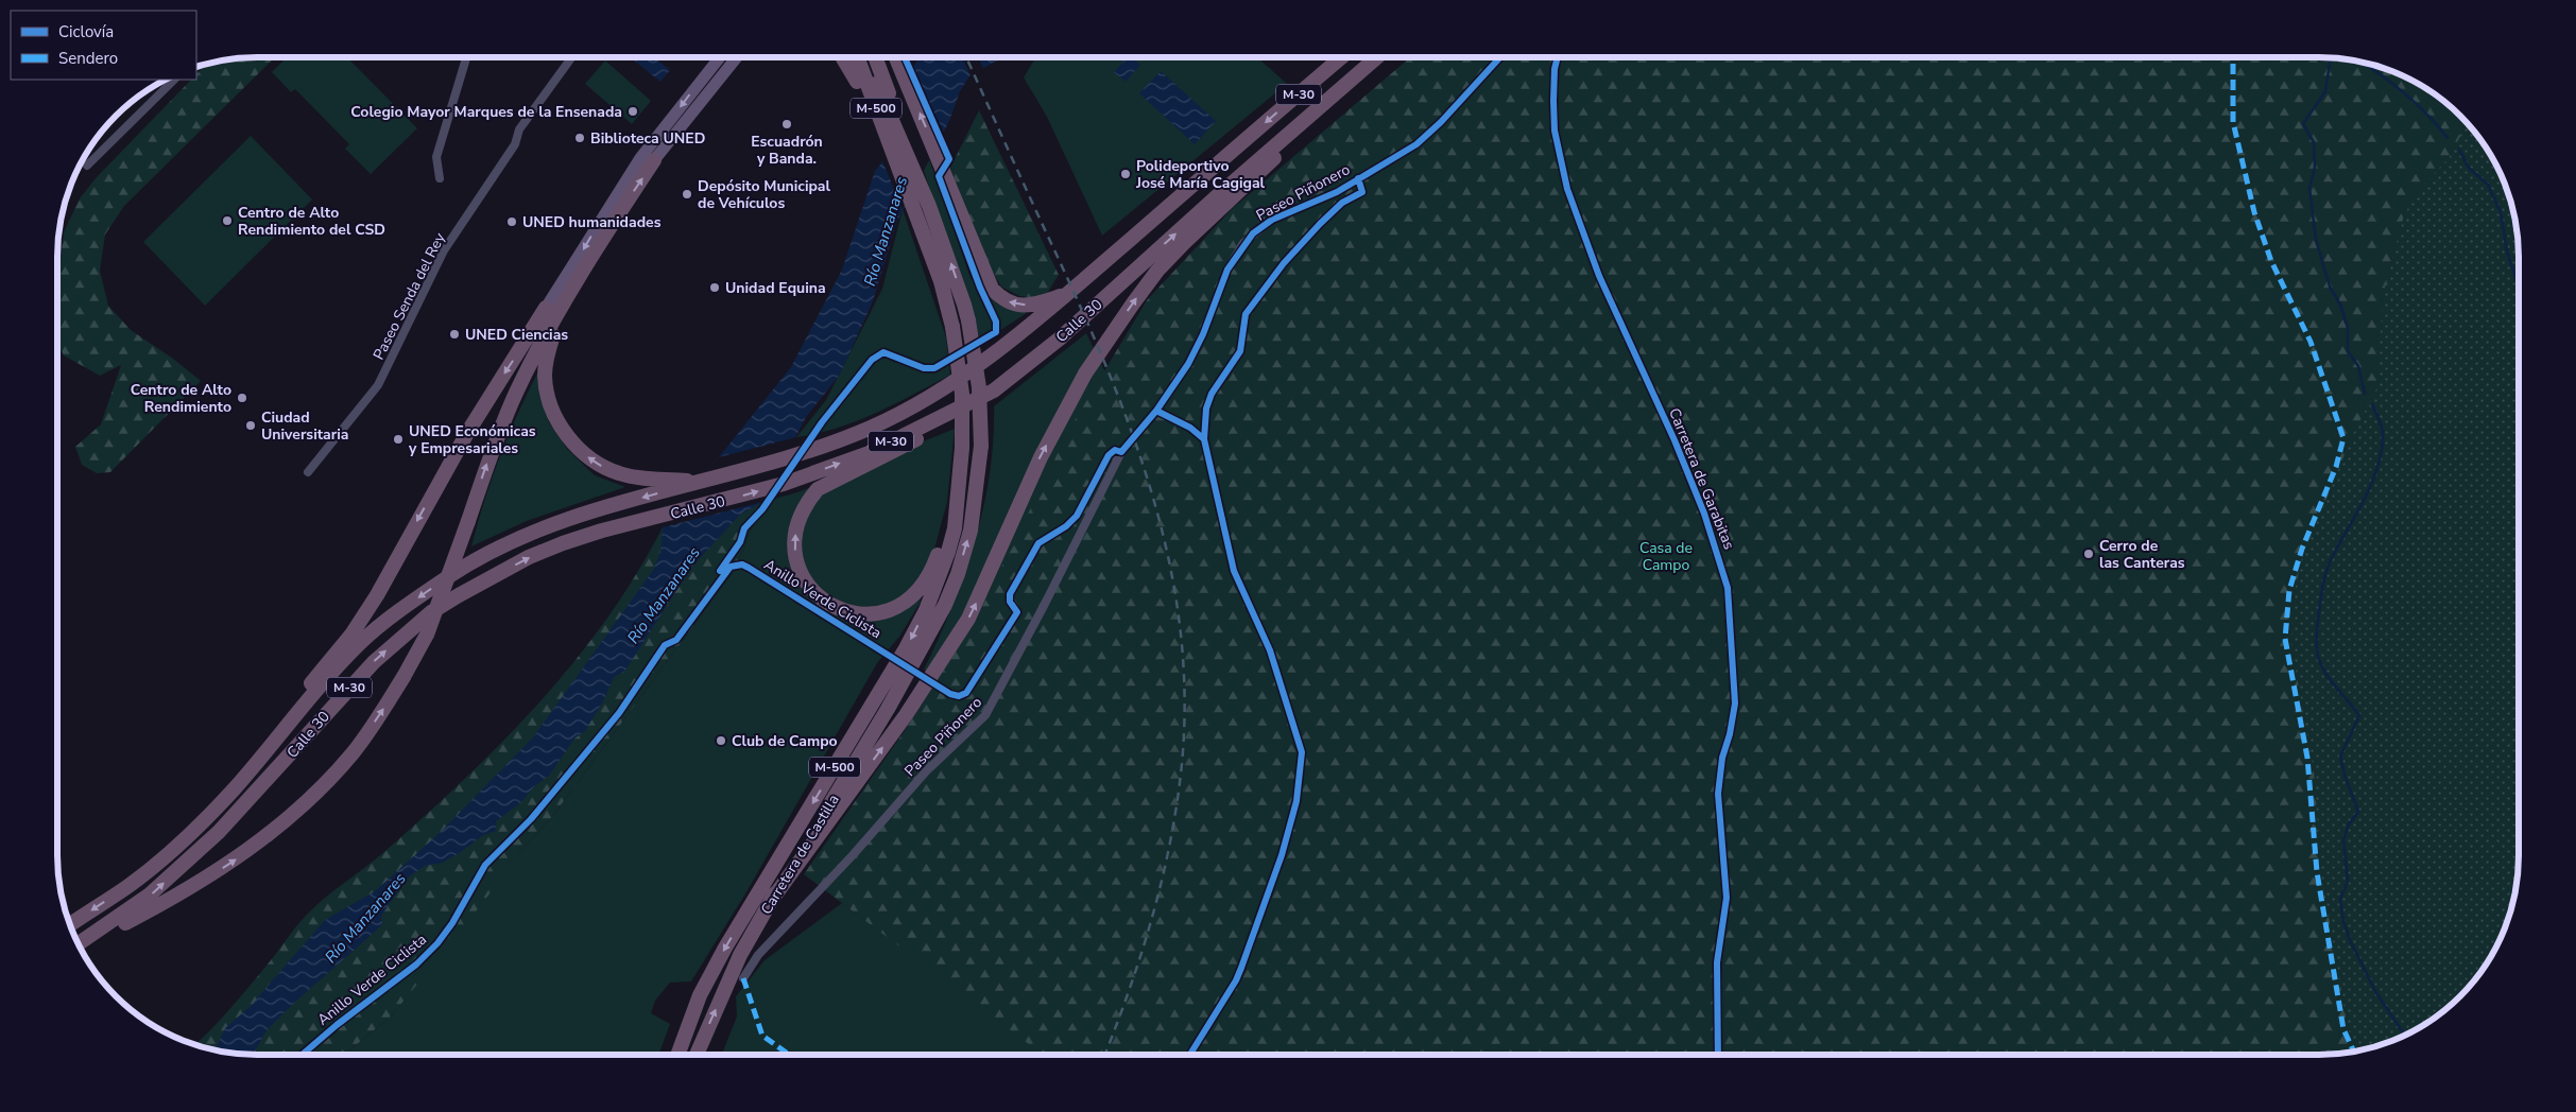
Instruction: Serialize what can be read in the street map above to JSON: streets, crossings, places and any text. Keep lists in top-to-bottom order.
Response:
{
  "streets": {
    "highway": [
      "M-30",
      "M-500",
      "Calle 30",
      "Carretera de Castilla"
    ],
    "street": ["Paseo Piñonero", "Paseo Senda del Rey", "Carretera de Garabitas"],
    "cycle path": ["Anillo Verde Ciclista"]
  },
  "crossings": [
    ["M-30", "Calle 30"],
    ["M-500", "Carretera de Castilla"]
  ],
  "water": ["Río Manzanares"],
  "parks": ["Casa de Campo"],
  "places": [
    "Colegio Mayor Marques de la Ensenada",
    "Escuadrón y Banda.",
    "Biblioteca UNED",
    "Polideportivo José María Cagigal",
    "Depósito Municipal de Vehículos",
    "Centro de Alto Rendimiento del CSD",
    "UNED humanidades",
    "Unidad Equina",
    "UNED Ciencias",
    "Centro de Alto Rendimiento",
    "Ciudad Universitaria",
    "UNED Económicas y Empresariales",
    "Cerro de las Canteras",
    "Club de Campo"
  ],
  "legend": ["Ciclovía", "Sendero"]
}
